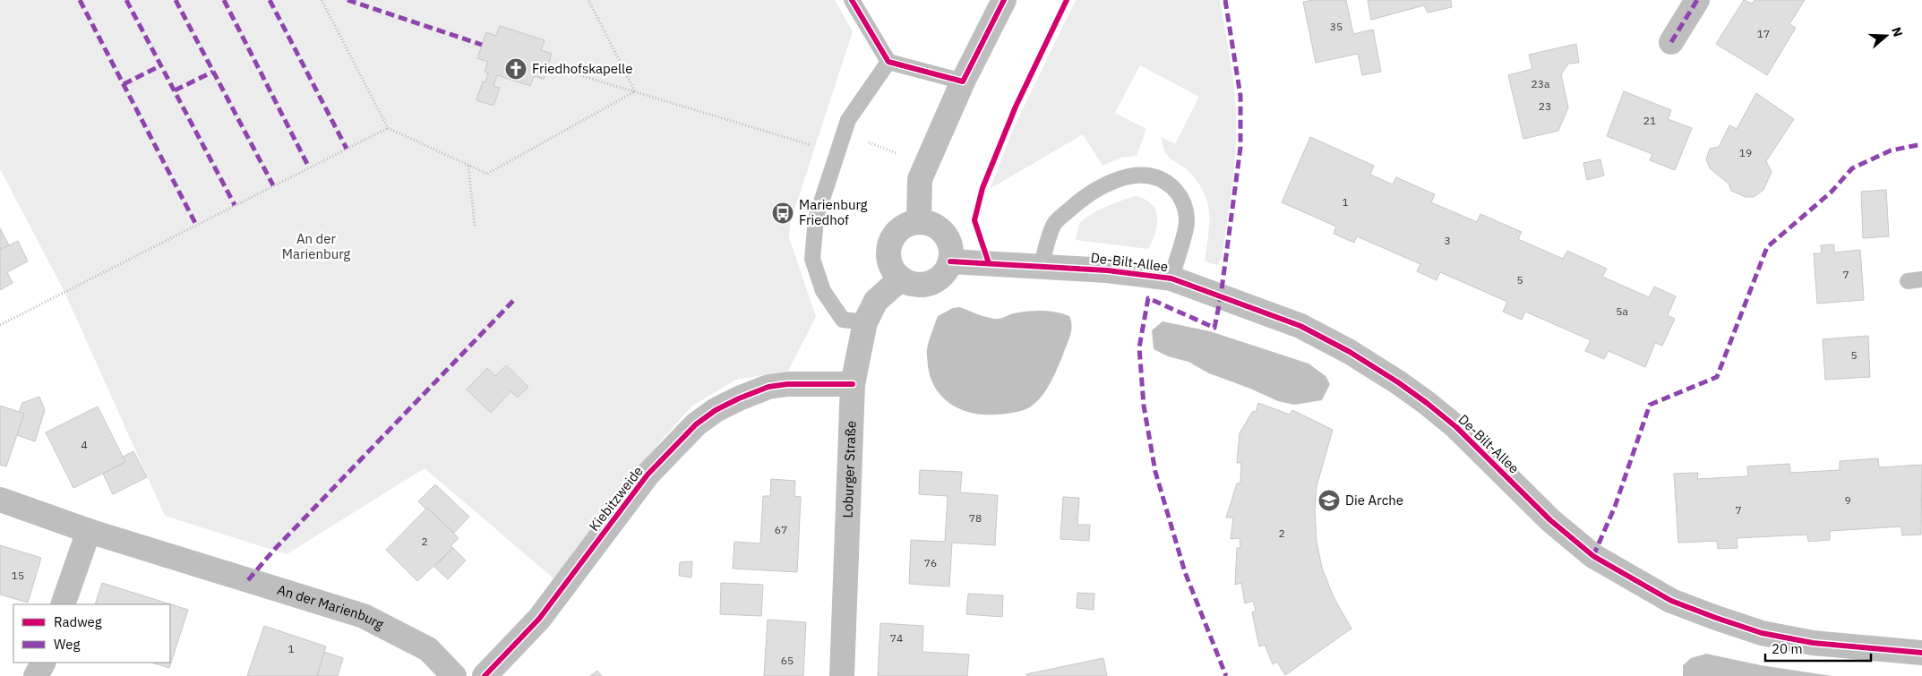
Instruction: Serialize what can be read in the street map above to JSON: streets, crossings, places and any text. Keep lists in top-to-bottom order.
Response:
{
  "streets": {
    "street": [
      "De-Bilt-Allee",
      "Loburger Straße",
      "Kiebitzweide",
      "An der Marienburg"
    ]
  },
  "crossings": [
    ["De-Bilt-Allee", "Loburger Straße"],
    ["Loburger Straße", "Kiebitzweide"]
  ],
  "parks": ["An der Marienburg"],
  "places": {
    "church": ["Friedhofskapelle"],
    "bus stop": ["Marienburg Friedhof"],
    "school or university": ["Die Arche"]
  },
  "house_numbers": [
    "35",
    "17",
    "23a",
    "23",
    "21",
    "19",
    "1",
    "3",
    "7",
    "5",
    "5a",
    "5",
    "4",
    "9",
    "7",
    "78",
    "67",
    "2",
    "2",
    "76",
    "15",
    "74",
    "1",
    "65"
  ],
  "legend": ["Radweg", "Weg"],
  "scale_bar": "20 m",
  "north": "right"
}
